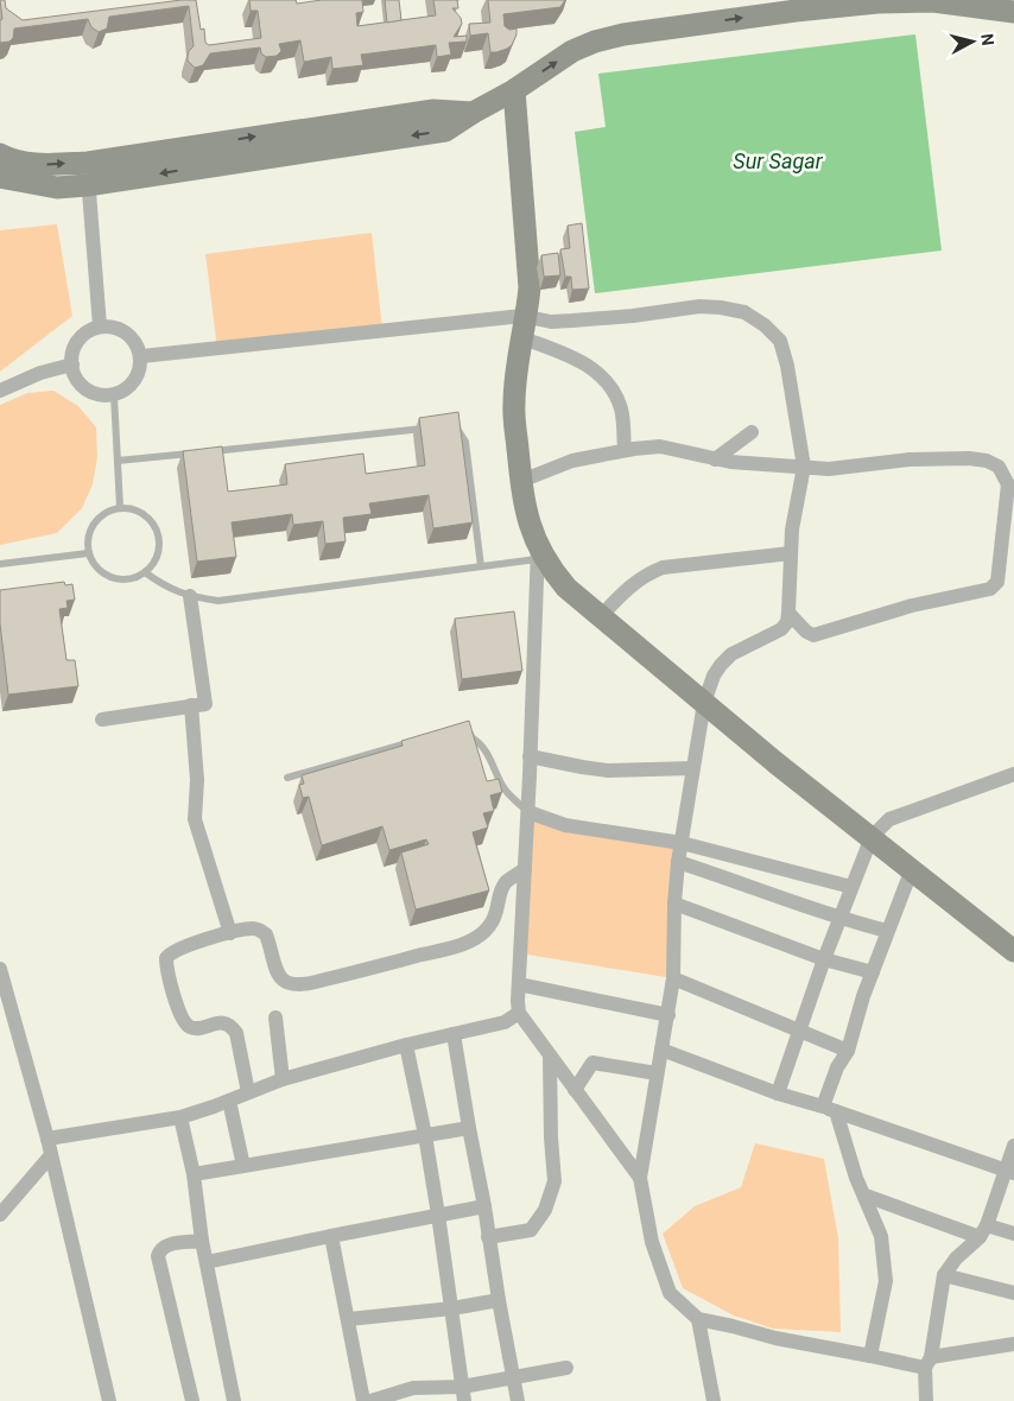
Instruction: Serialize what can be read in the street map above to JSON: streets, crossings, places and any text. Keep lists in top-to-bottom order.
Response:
{
  "water": ["Sur Sagar"],
  "north": "right"
}
